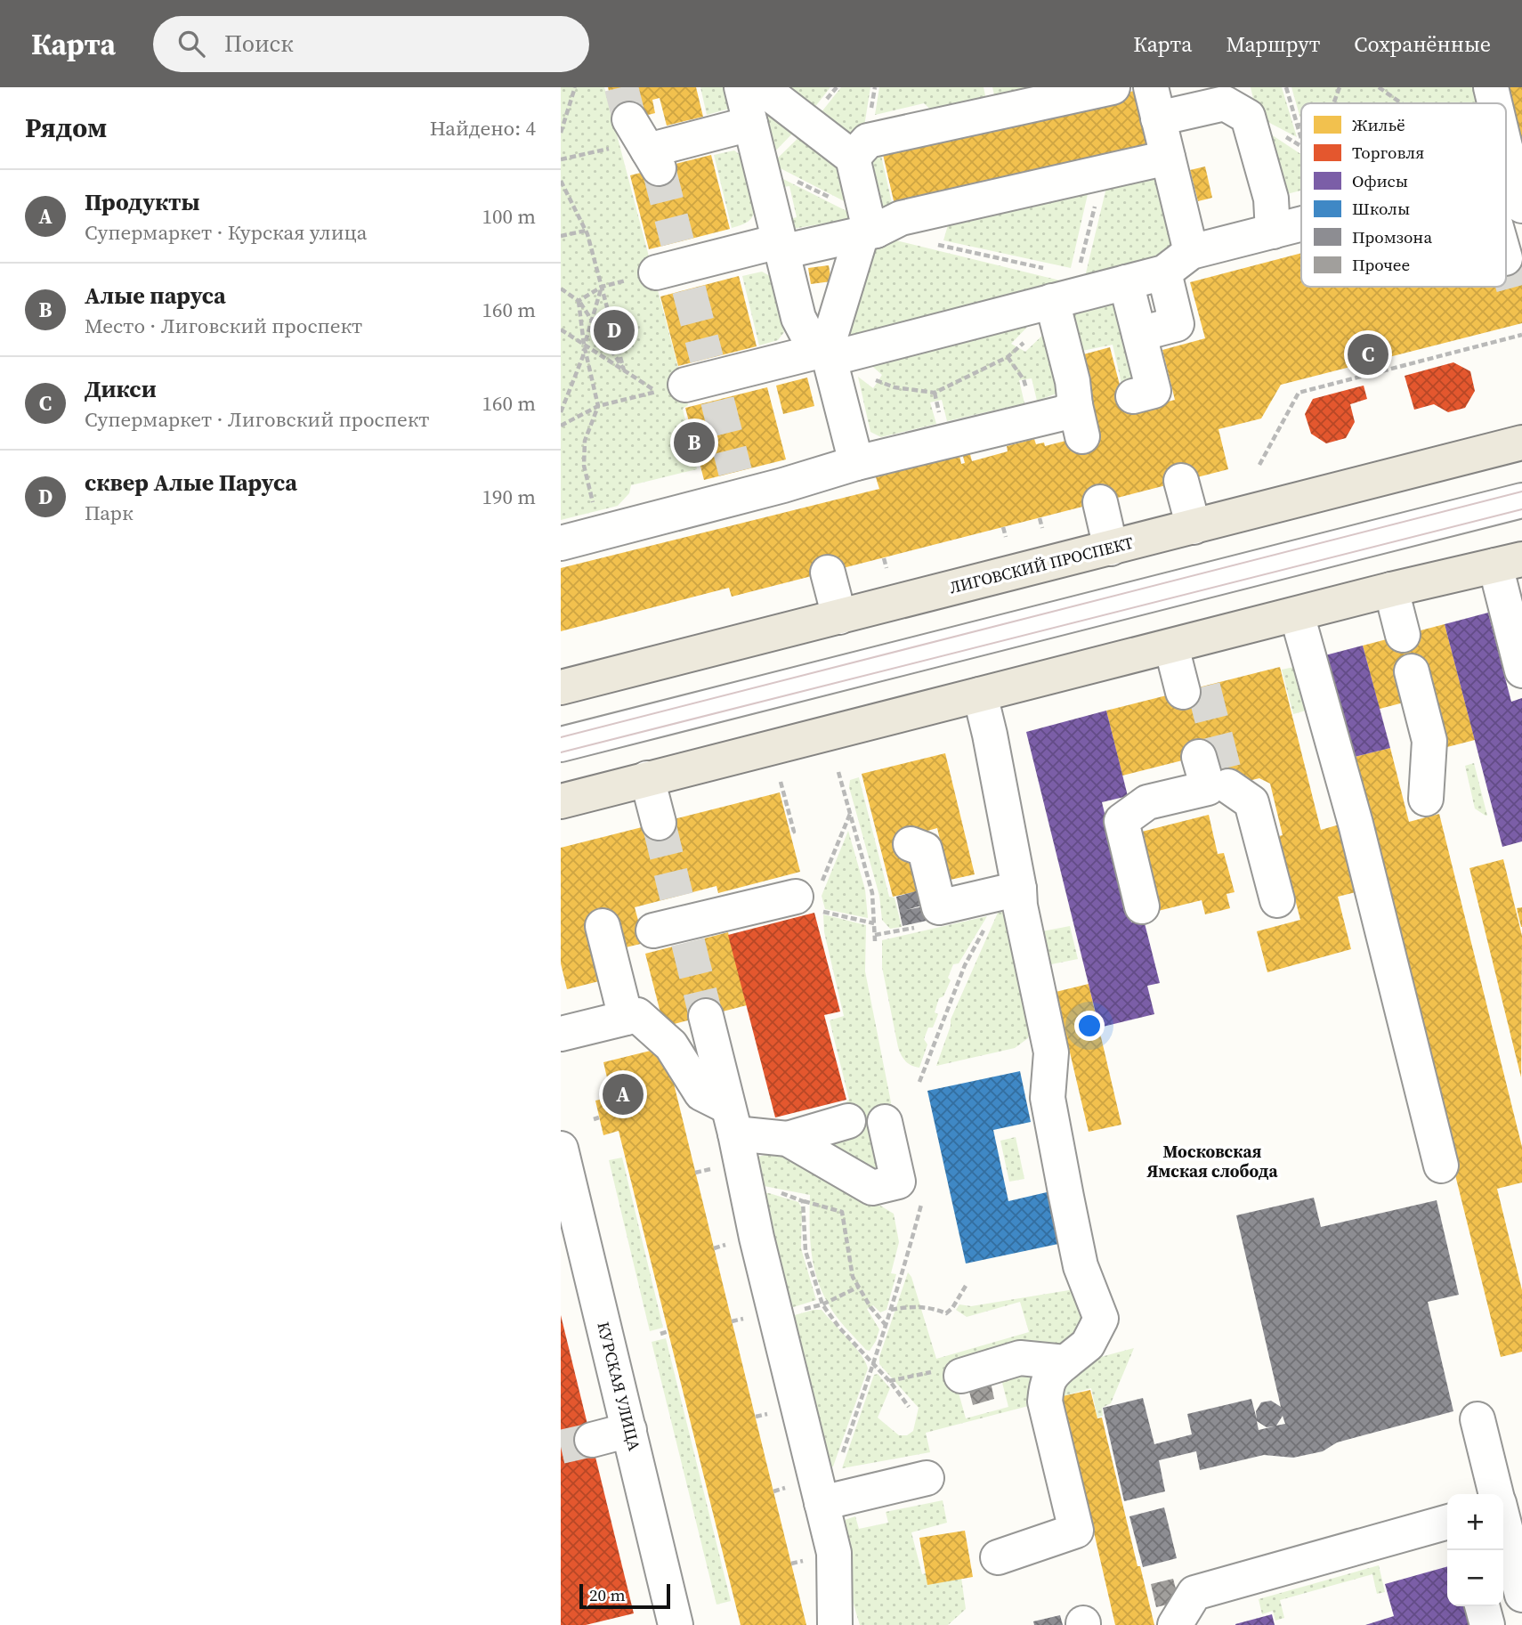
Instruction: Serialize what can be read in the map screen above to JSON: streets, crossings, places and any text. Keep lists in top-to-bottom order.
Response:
{
  "streets": {
    "main road": ["ЛИГОВСКИЙ ПРОСПЕКТ"],
    "street": ["КУРСКАЯ УЛИЦА"]
  },
  "districts": ["Московская Ямская слобода"],
  "legend": [
    "Жильё",
    "Торговля",
    "Офисы",
    "Школы",
    "Промзона",
    "Прочее"
  ],
  "scale_bar": "20 m",
  "page": {
    "header": "Карта",
    "search": "Поиск",
    "nav": ["Карта", "Маршрут", "Сохранённые"],
    "heading": ["Рядом", "Найдено: 4"],
    "list": [
      {
        "mark": "A",
        "name": "Продукты",
        "note": "Супермаркет · Курская улица",
        "value": "100 m"
      },
      {
        "mark": "B",
        "name": "Алые паруса",
        "note": "Место · Лиговский проспект",
        "value": "160 m"
      },
      {
        "mark": "C",
        "name": "Дикси",
        "note": "Супермаркет · Лиговский проспект",
        "value": "160 m"
      },
      {
        "mark": "D",
        "name": "сквер Алые Паруса",
        "note": "Парк",
        "value": "190 m"
      }
    ],
    "pins": [
      "D",
      "C",
      "B",
      "A"
    ],
    "map_buttons": ["+", "−"],
    "scale": "20 m"
  }
}
